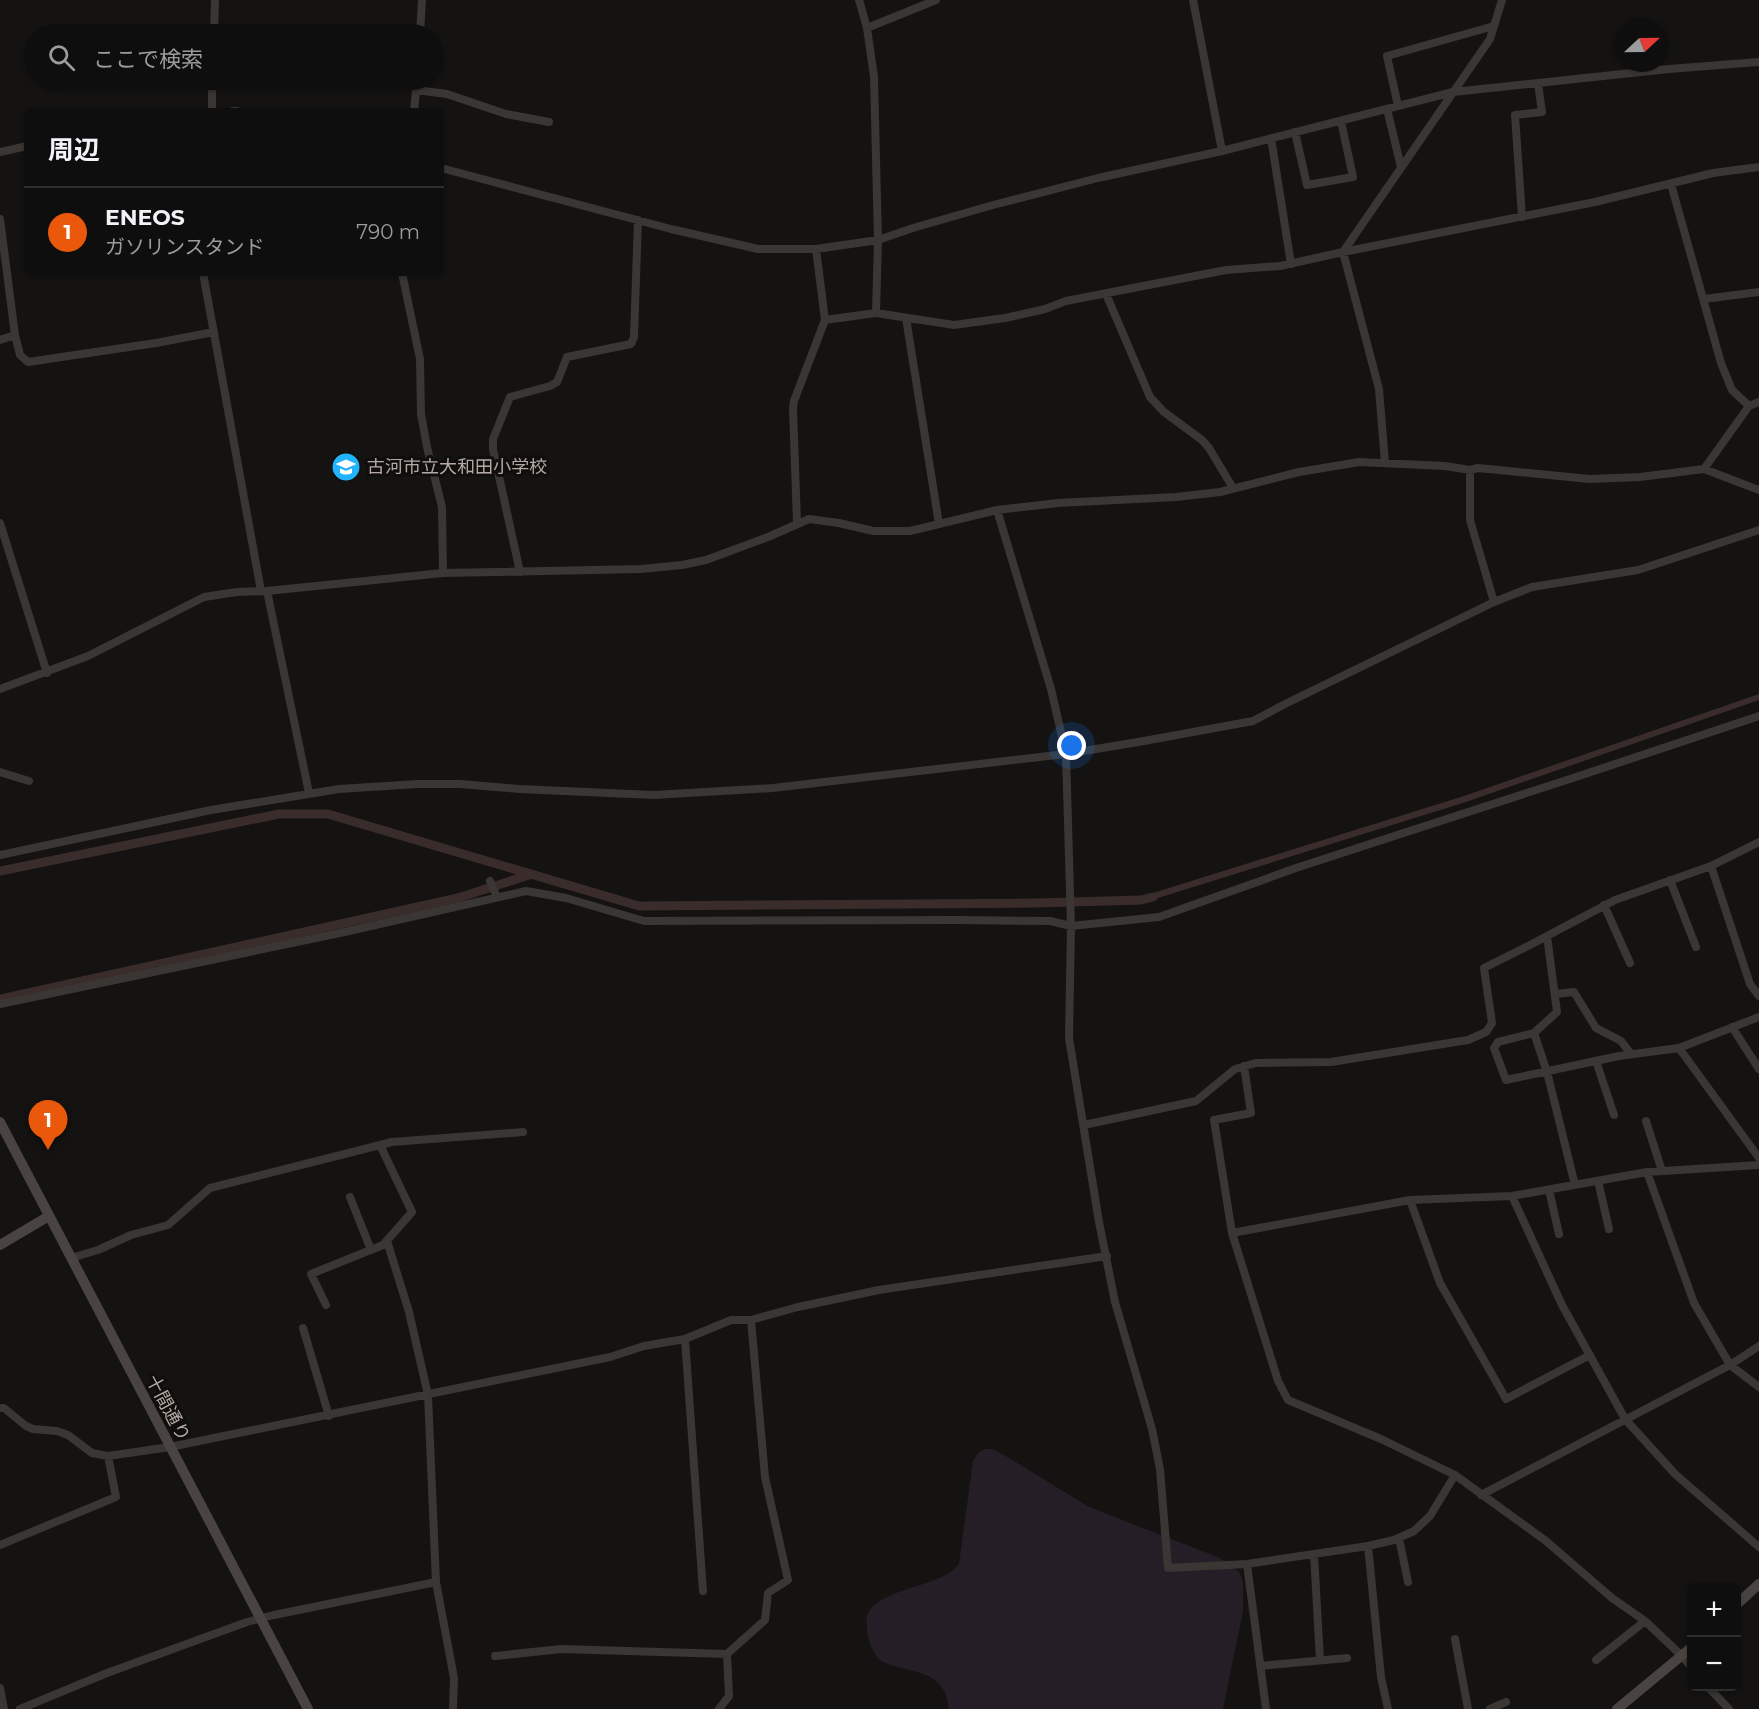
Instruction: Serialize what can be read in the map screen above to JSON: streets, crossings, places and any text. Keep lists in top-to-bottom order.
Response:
{
  "streets": {
    "street": ["十間通り"]
  },
  "places": {
    "school or university": ["古河市立大和田小学校"]
  },
  "north": "right",
  "page": {
    "search": "ここで検索",
    "heading": "周辺",
    "list": [
      {
        "mark": "1",
        "name": "ENEOS",
        "note": "ガソリンスタンド",
        "value": "790 m"
      }
    ],
    "pins": "1",
    "map_buttons": ["+", "−"]
  }
}
